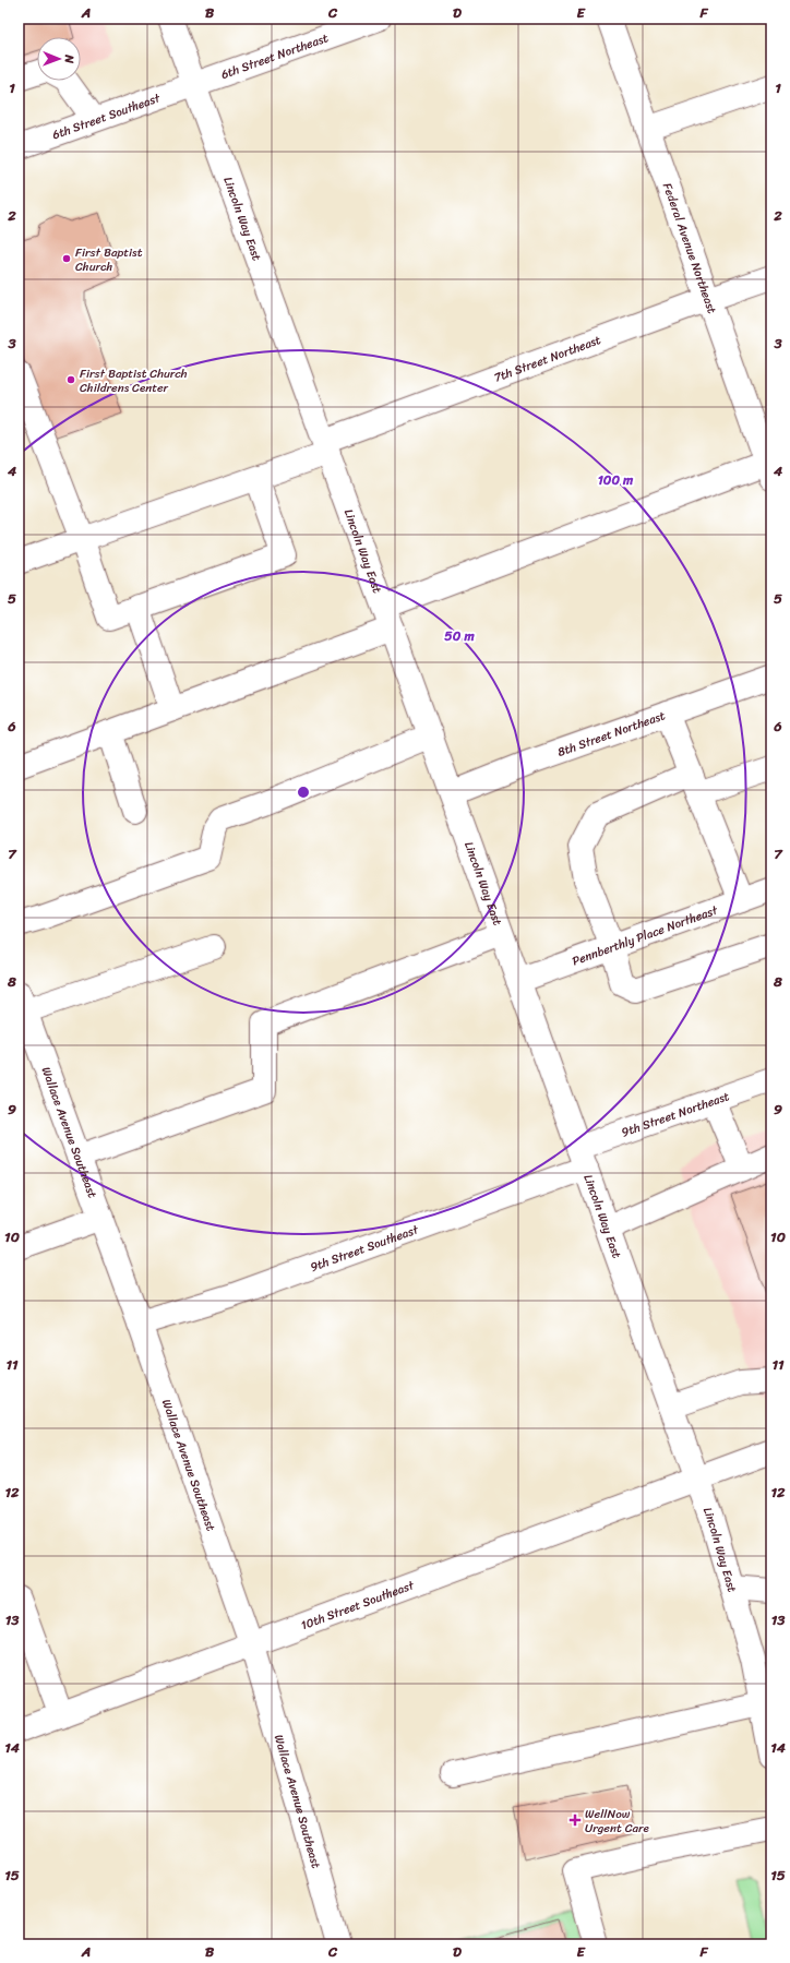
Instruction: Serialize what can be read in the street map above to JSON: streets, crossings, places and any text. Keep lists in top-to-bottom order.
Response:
{
  "streets": {
    "street": [
      "6th Street Northeast",
      "6th Street Southeast",
      "Lincoln Way East",
      "Federal Avenue Northeast",
      "7th Street Northeast",
      "8th Street Northeast",
      "Pennberthly Place Northeast",
      "9th Street Northeast",
      "Wallace Avenue Southeast",
      "9th Street Southeast",
      "10th Street Southeast"
    ]
  },
  "crossings": [
    ["6th Street Northeast", "6th Street Southeast"],
    ["6th Street Northeast", "Lincoln Way East"],
    ["6th Street Southeast", "Lincoln Way East"],
    ["Lincoln Way East", "7th Street Northeast"],
    ["Lincoln Way East", "8th Street Northeast"],
    ["Lincoln Way East", "Pennberthly Place Northeast"],
    ["Lincoln Way East", "9th Street Northeast"],
    ["Lincoln Way East", "9th Street Southeast"],
    ["Lincoln Way East", "10th Street Southeast"],
    ["Federal Avenue Northeast", "7th Street Northeast"],
    ["9th Street Northeast", "9th Street Southeast"],
    ["Wallace Avenue Southeast", "9th Street Southeast"],
    ["Wallace Avenue Southeast", "10th Street Southeast"]
  ],
  "places": {
    "other": ["First Baptist Church", "First Baptist Church Childrens Center"],
    "health": ["WellNow Urgent Care"]
  },
  "north": "right",
  "grid": {
    "columns": [
      "A",
      "B",
      "C",
      "D",
      "E",
      "F"
    ],
    "rows": [
      "1",
      "2",
      "3",
      "4",
      "5",
      "6",
      "7",
      "8",
      "9",
      "10",
      "11",
      "12",
      "13",
      "14",
      "15"
    ]
  },
  "rings": ["100 m", "50 m"]
}
